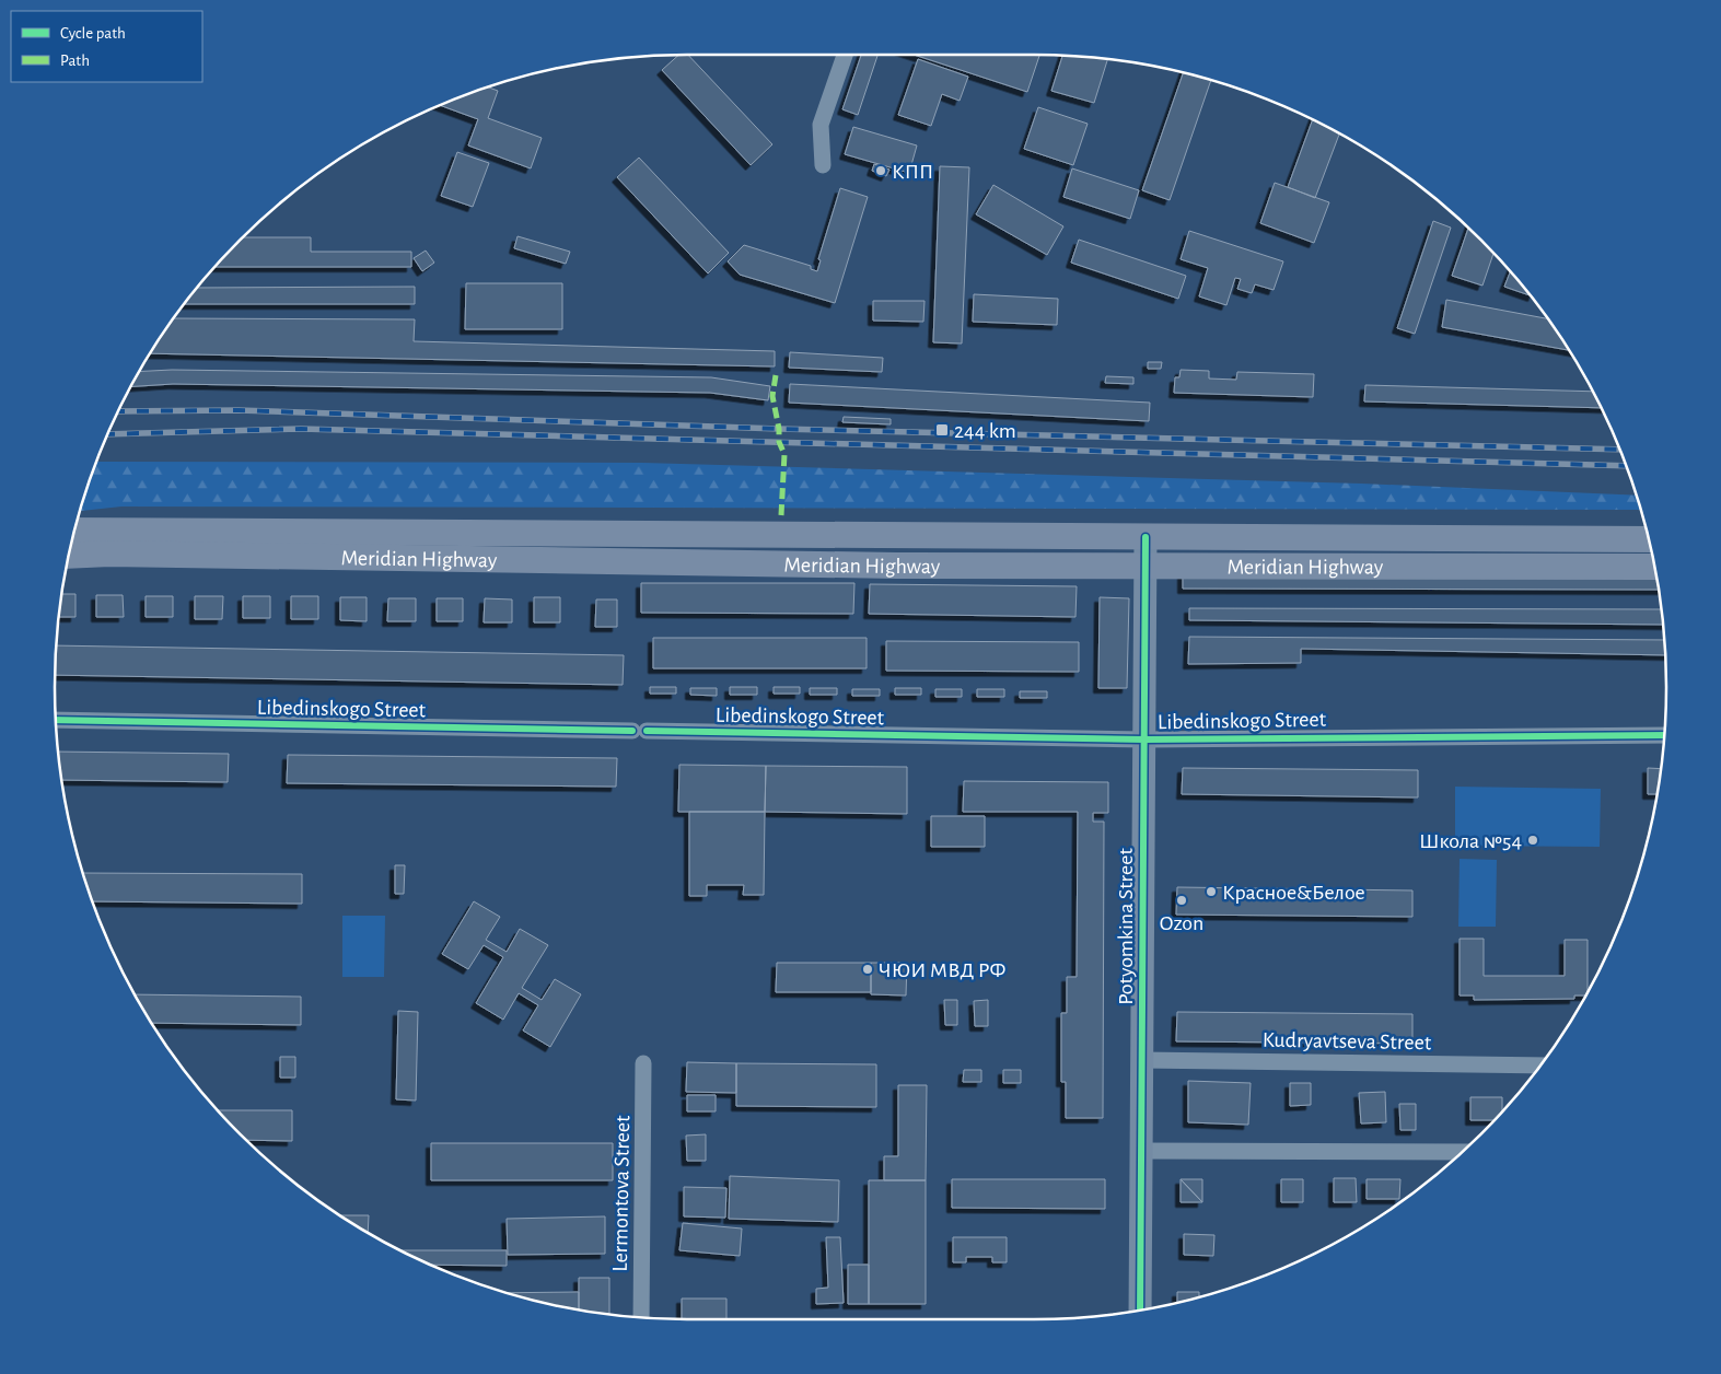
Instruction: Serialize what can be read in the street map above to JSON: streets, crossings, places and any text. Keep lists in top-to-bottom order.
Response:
{
  "streets": {
    "main road": ["Meridian Highway"],
    "street": [
      "Libedinskogo Street",
      "Potyomkina Street",
      "Kudryavtseva Street",
      "Lermontova Street"
    ]
  },
  "crossings": [
    ["Meridian Highway", "Potyomkina Street"],
    ["Libedinskogo Street", "Potyomkina Street"],
    ["Potyomkina Street", "Kudryavtseva Street"]
  ],
  "places": {
    "other": [
      "КПП",
      "Школа №54",
      "Красное&Белое",
      "Ozon",
      "ЧЮИ МВД РФ"
    ],
    "transit": ["244 km"]
  },
  "legend": ["Cycle path", "Path"]
}
